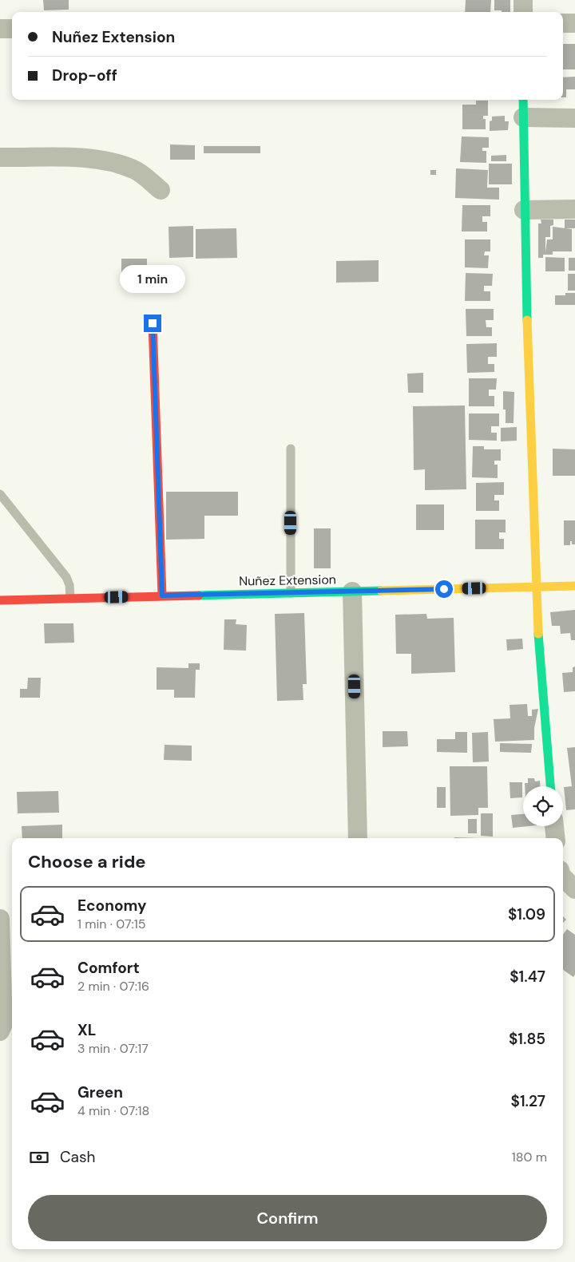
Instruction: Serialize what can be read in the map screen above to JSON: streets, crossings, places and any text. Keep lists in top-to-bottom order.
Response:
{
  "streets": {
    "street": ["Nuñez Extension"]
  },
  "page": {
    "banner": ["Nuñez Extension", "Drop-off"],
    "bubble": "1 min",
    "heading": "Choose a ride",
    "list": [
      {
        "name": "Economy",
        "note": "1 min · 07:15",
        "value": "$1.09"
      },
      {
        "name": "Comfort",
        "note": "2 min · 07:16",
        "value": "$1.47"
      },
      {
        "name": "XL",
        "note": "3 min · 07:17",
        "value": "$1.85"
      },
      {
        "name": "Green",
        "note": "4 min · 07:18",
        "value": "$1.27"
      }
    ],
    "pay": ["Cash", "180 m"],
    "buttons": "Confirm"
  }
}
